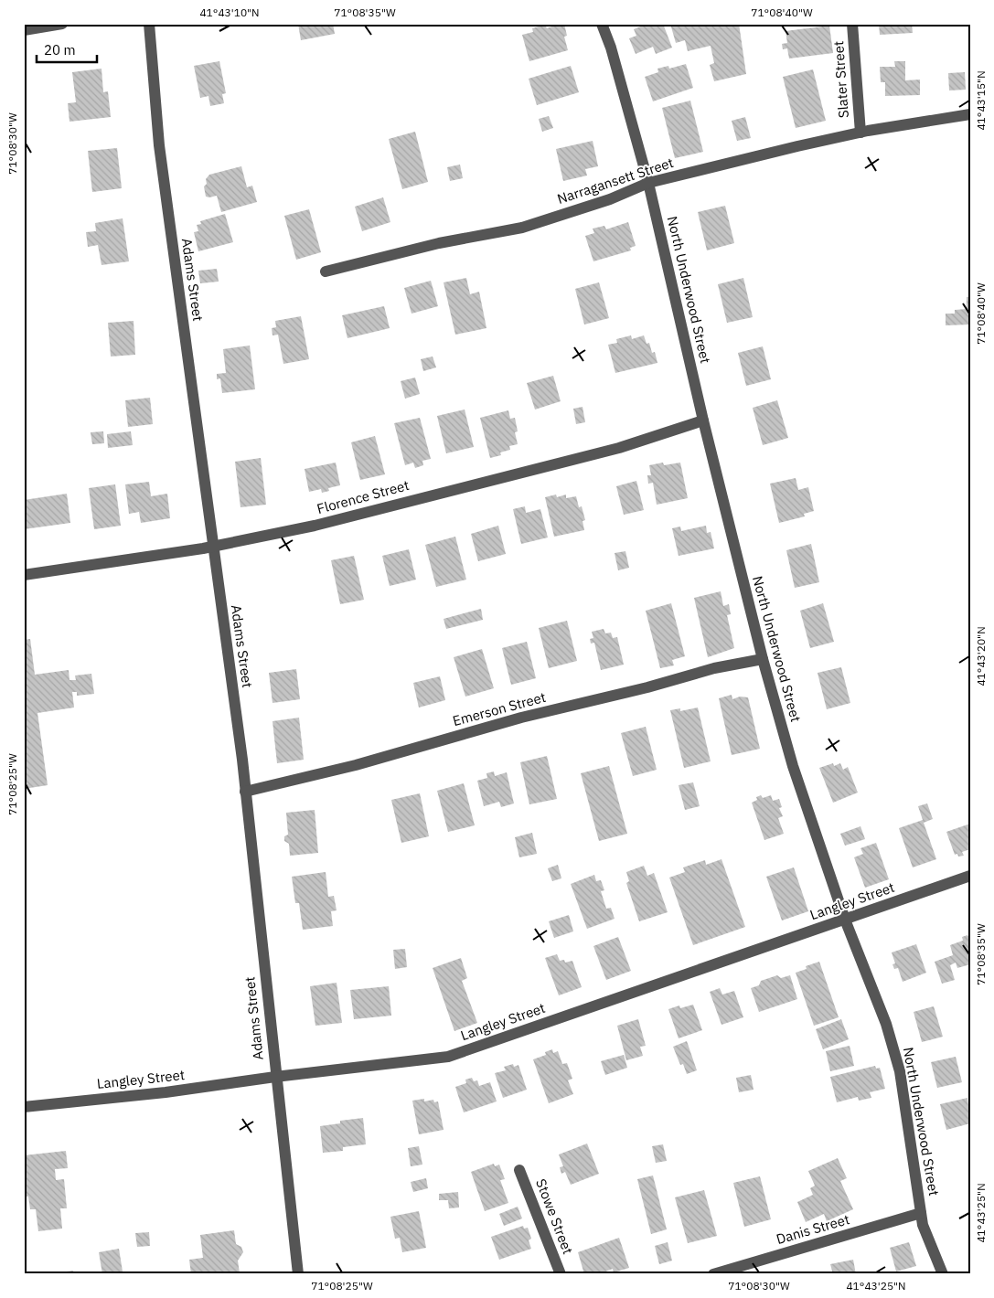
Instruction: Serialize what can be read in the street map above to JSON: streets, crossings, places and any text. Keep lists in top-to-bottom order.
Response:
{
  "streets": {
    "street": [
      "Slater Street",
      "Narragansett Street",
      "Adams Street",
      "North Underwood Street",
      "Florence Street",
      "Emerson Street",
      "Langley Street",
      "Stowe Street",
      "Danis Street"
    ]
  },
  "crossings": [
    ["Slater Street", "Narragansett Street"],
    ["Narragansett Street", "North Underwood Street"],
    ["Adams Street", "Florence Street"],
    ["Adams Street", "Emerson Street"],
    ["Adams Street", "Langley Street"],
    ["North Underwood Street", "Florence Street"],
    ["North Underwood Street", "Emerson Street"],
    ["North Underwood Street", "Langley Street"],
    ["North Underwood Street", "Danis Street"]
  ],
  "scale_bar": "20 m",
  "coordinates": [
    "41°43'10\"N",
    "71°08'35\"W",
    "71°08'40\"W",
    "41°43'15\"N",
    "71°08'30\"W",
    "41°43'20\"N",
    "71°08'25\"W",
    "41°43'25\"N"
  ]
}
